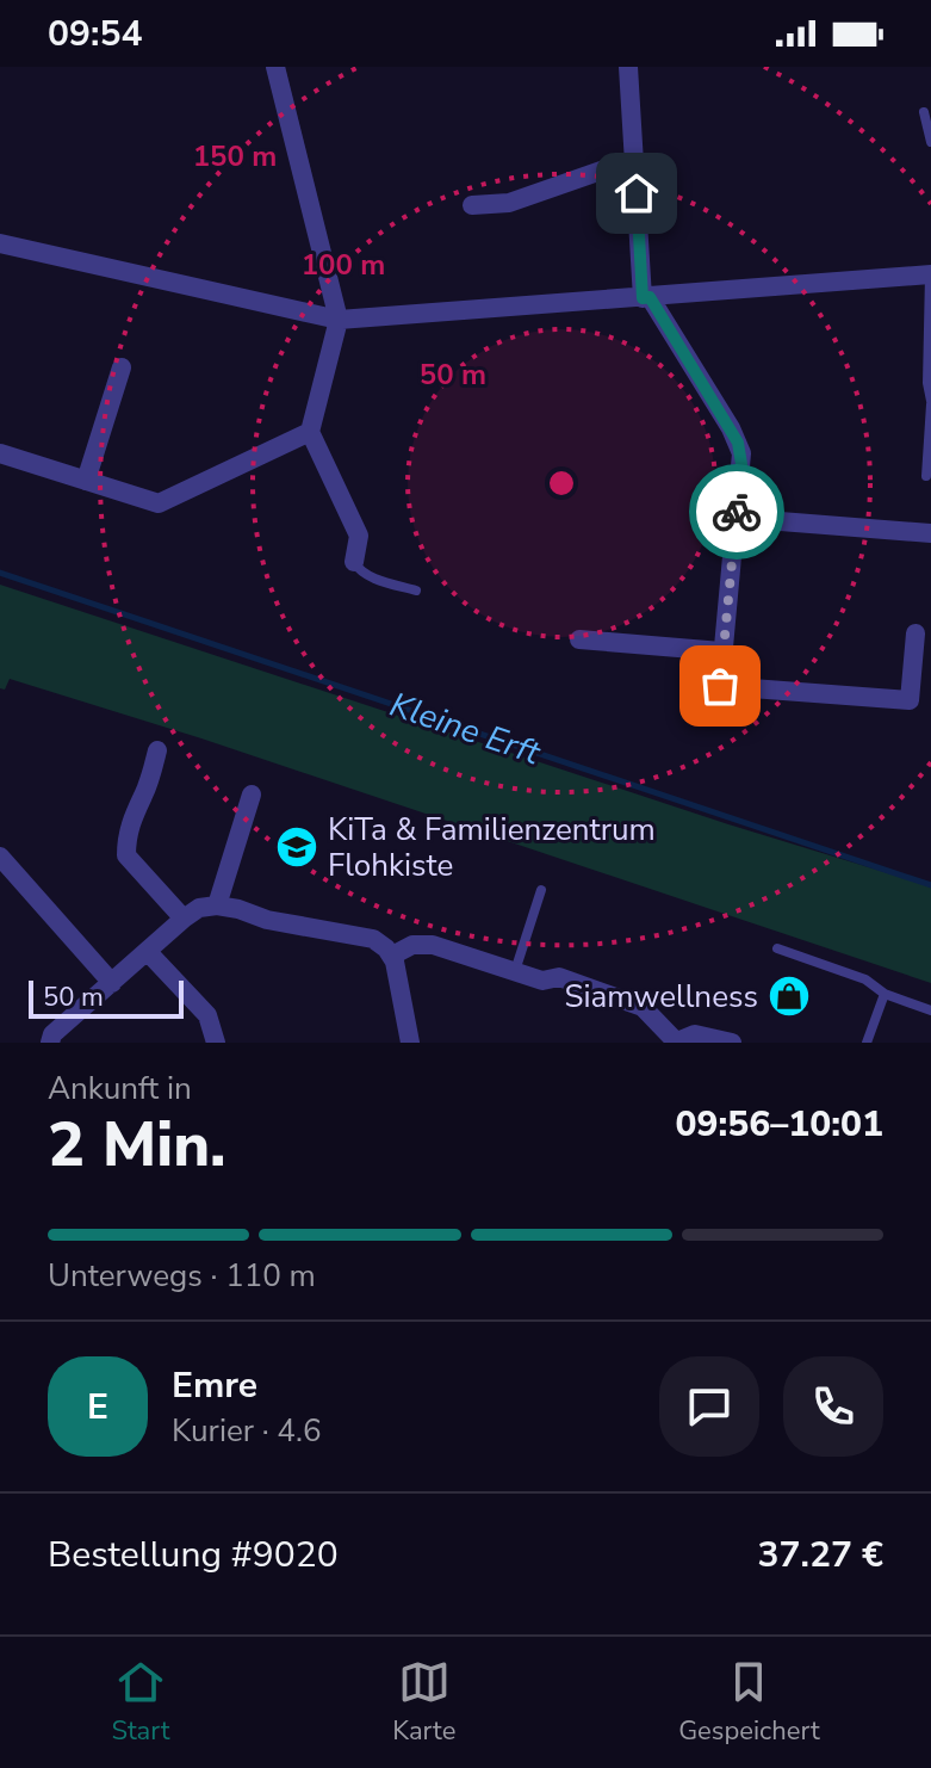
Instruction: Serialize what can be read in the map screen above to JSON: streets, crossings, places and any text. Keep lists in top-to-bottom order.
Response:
{
  "water": ["Kleine Erft"],
  "places": {
    "school or university": ["KiTa & Familienzentrum Flohkiste"],
    "shop": ["Siamwellness"]
  },
  "scale_bar": "50 m",
  "page": {
    "status": "09:54",
    "scale": "50 m",
    "heading": ["2 Min.", "Ankunft in", "09:56–10:01"],
    "panel": [
      "Emre",
      "Kurier · 4.6",
      "Bestellung #9020",
      "37.27 €"
    ],
    "bar": "Unterwegs · 110 m",
    "round": "E",
    "tabs": ["Start", "Karte", "Gespeichert"]
  },
  "rings": ["150 m", "100 m", "50 m"]
}
